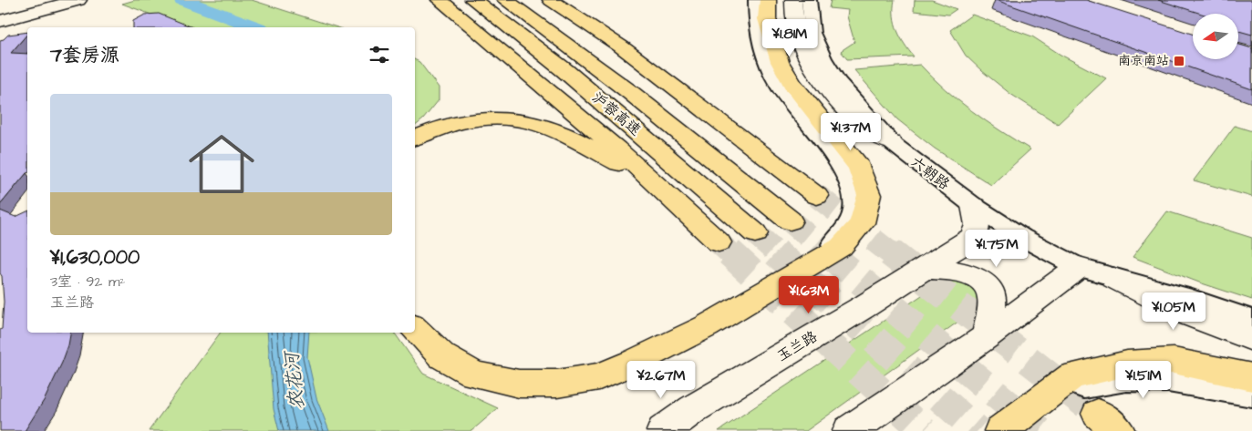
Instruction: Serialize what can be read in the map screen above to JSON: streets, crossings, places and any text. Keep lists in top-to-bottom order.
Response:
{
  "streets": {
    "highway": ["沪蓉高速"],
    "main road": ["玉兰路"],
    "street": ["六朝路"]
  },
  "crossings": [
    ["六朝路", "玉兰路"]
  ],
  "water": ["农花河"],
  "places": {
    "transit": ["南京南站"]
  },
  "north": "left",
  "page": {
    "price": [
      "¥1.81M",
      "¥1.37M",
      "¥1.75M",
      "¥1.63M",
      "¥1.05M",
      "¥2.67M",
      "¥1.51M"
    ],
    "heading": "7套房源",
    "list": [
      {
        "name": "¥1,630,000",
        "note": "3室 · 92 m² · 玉兰路"
      }
    ]
  }
}
